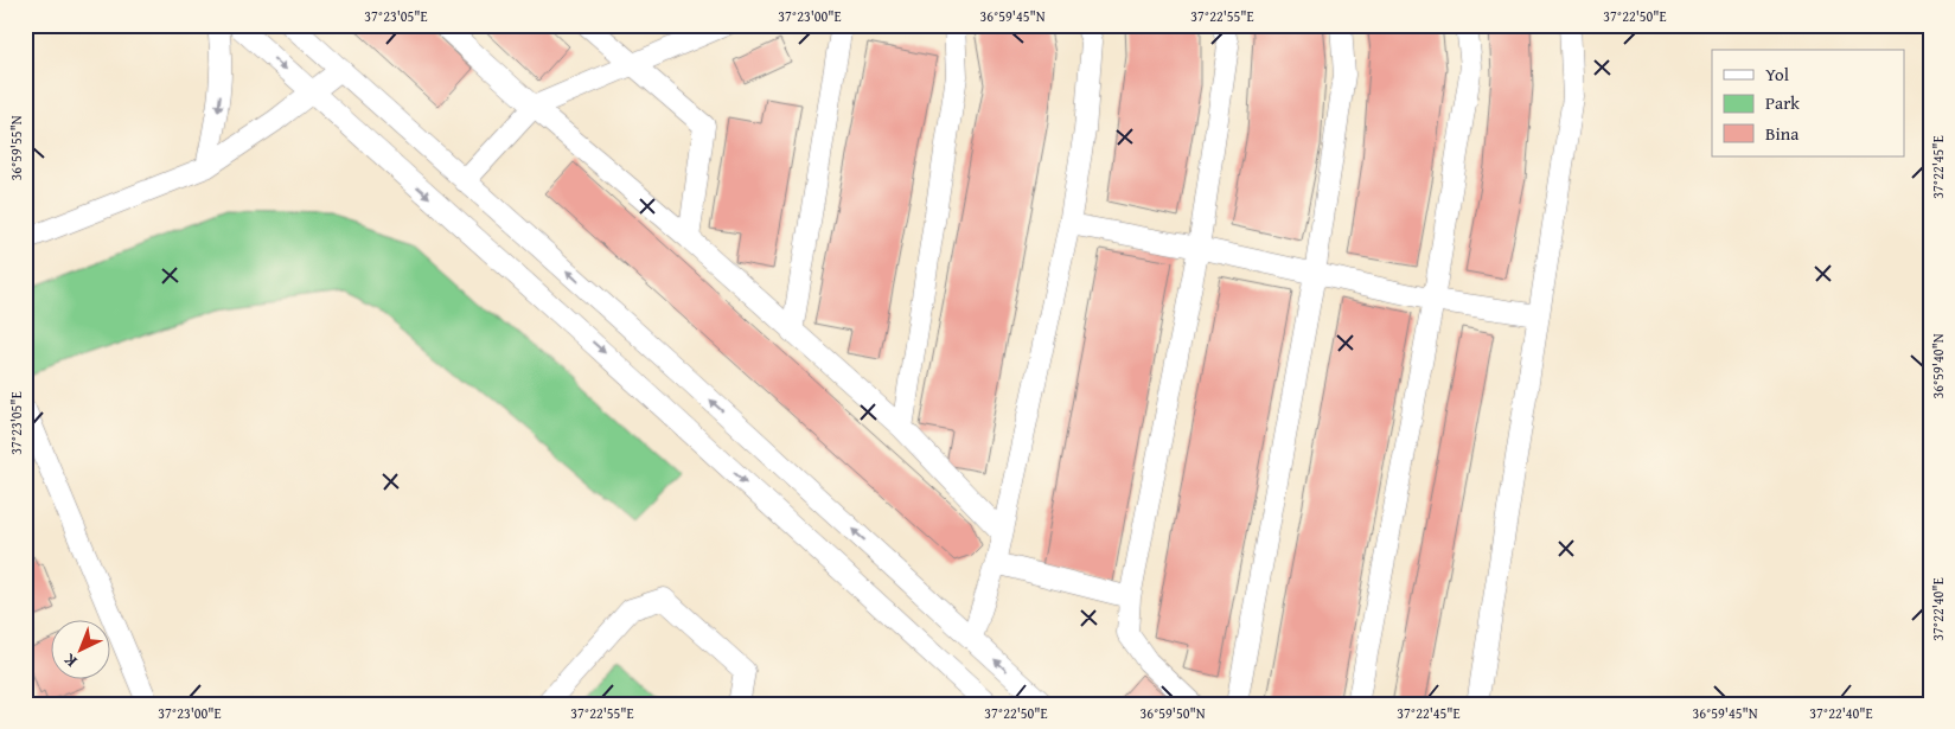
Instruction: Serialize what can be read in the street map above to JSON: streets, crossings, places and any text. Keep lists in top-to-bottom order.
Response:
{
  "legend": ["Yol", "Park", "Bina"],
  "north": "bottom left",
  "coordinates": [
    "37°23'05\"E",
    "37°23'00\"E",
    "36°59'45\"N",
    "37°22'55\"E",
    "37°22'50\"E",
    "36°59'55\"N",
    "37°22'45\"E",
    "36°59'40\"N",
    "37°22'40\"E",
    "36°59'50\"N"
  ]
}
